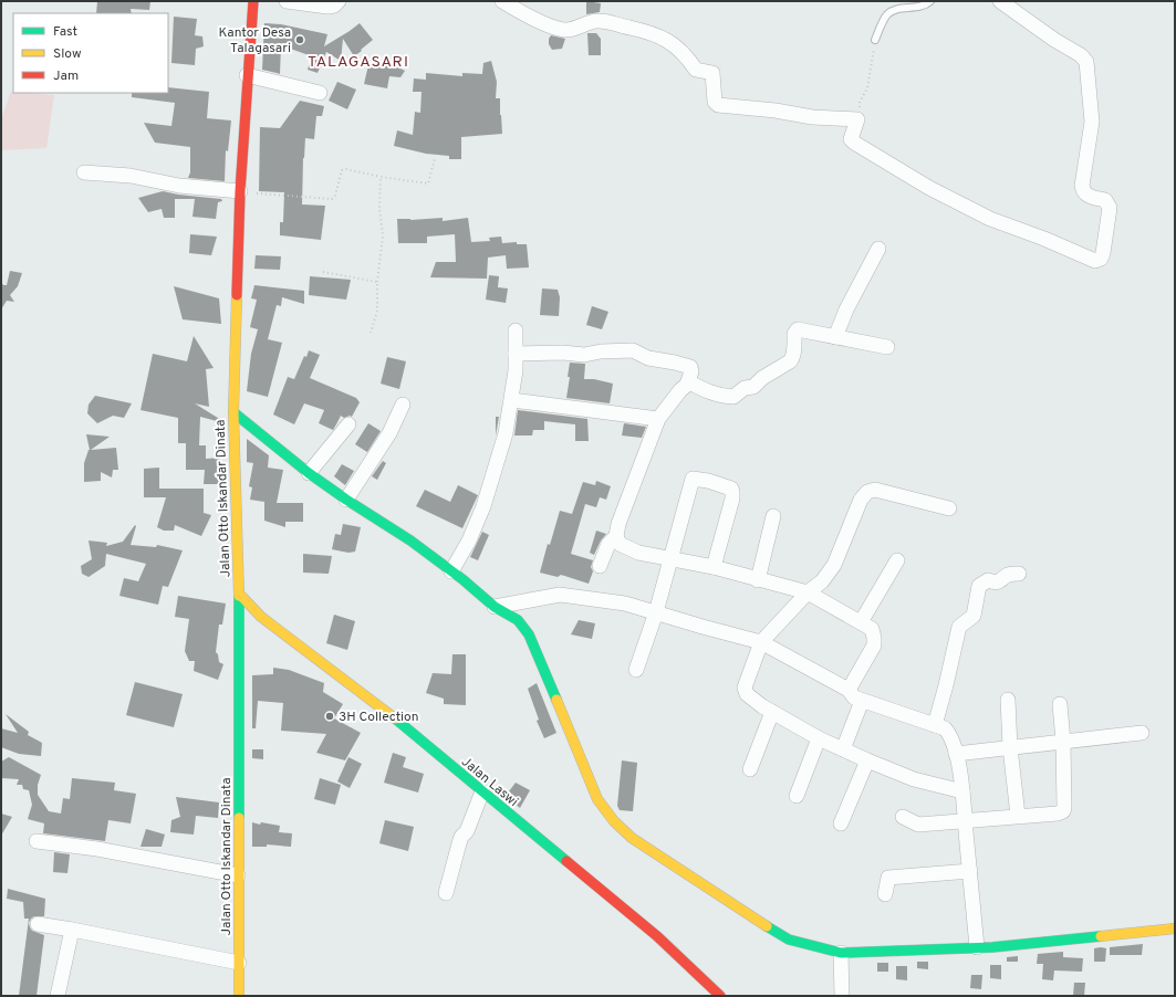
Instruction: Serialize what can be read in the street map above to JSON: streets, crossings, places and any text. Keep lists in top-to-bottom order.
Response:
{
  "streets": {
    "street": ["Jalan Otto Iskandar Dinata", "Jalan Laswi"]
  },
  "crossings": [
    ["Jalan Otto Iskandar Dinata", "Jalan Laswi"]
  ],
  "districts": ["TALAGASARI"],
  "places": ["Kantor Desa Talagasari", "3H Collection"],
  "legend": ["Fast", "Slow", "Jam"]
}
